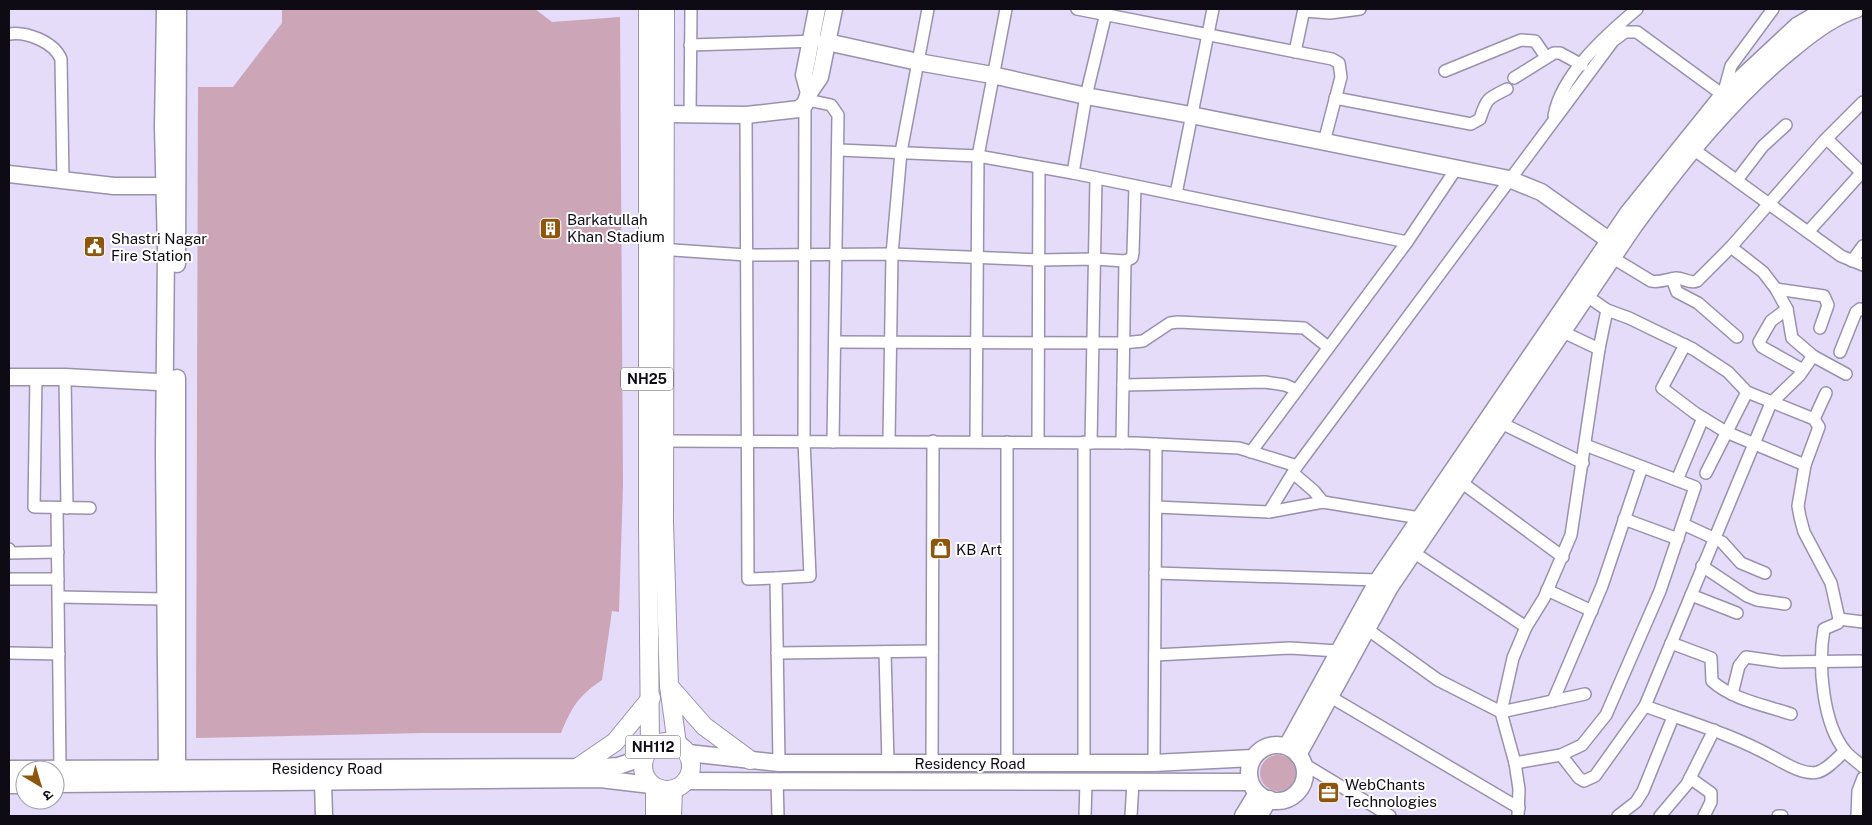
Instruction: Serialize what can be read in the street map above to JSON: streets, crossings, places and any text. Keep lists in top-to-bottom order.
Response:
{
  "streets": {
    "main road": ["NH25", "NH112", "Residency Road"]
  },
  "crossings": [
    ["NH25", "NH112"],
    ["NH25", "Residency Road"],
    ["NH112", "Residency Road"]
  ],
  "places": {
    "building": ["Barkatullah Khan Stadium"],
    "public building": ["Shastri Nagar Fire Station"],
    "shop": ["KB Art"],
    "office": ["WebChants Technologies"]
  },
  "north": "bottom right"
}
